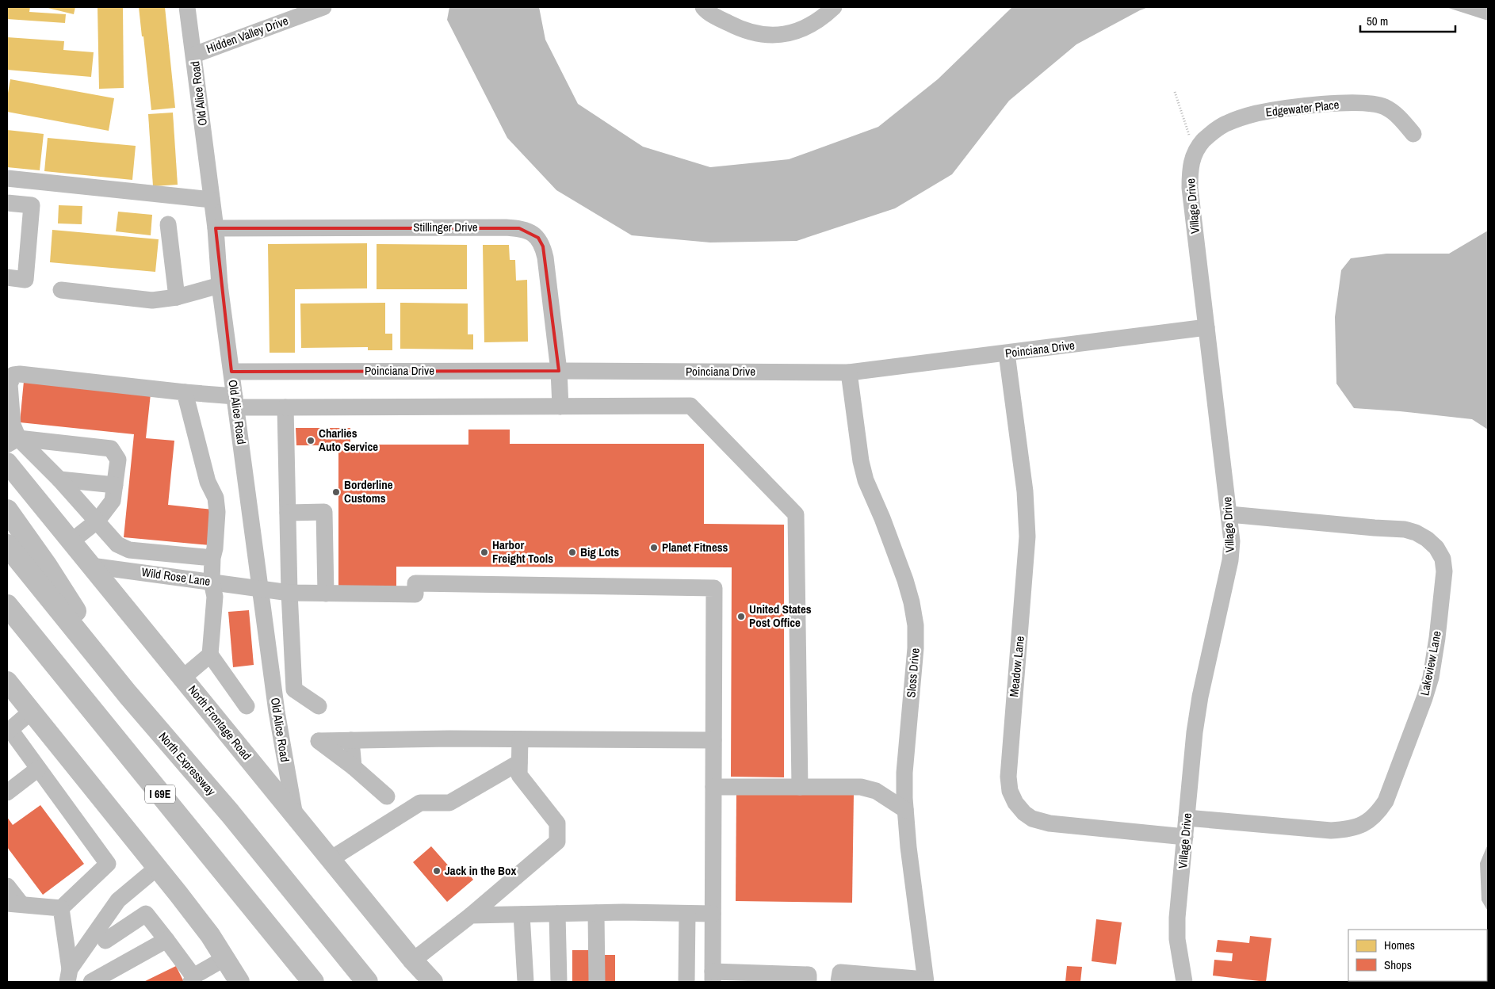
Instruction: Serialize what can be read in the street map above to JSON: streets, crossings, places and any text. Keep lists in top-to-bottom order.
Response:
{
  "streets": {
    "highway": ["North Expressway", "I 69E"],
    "main road": ["North Frontage Road"],
    "street": [
      "Hidden Valley Drive",
      "Old Alice Road",
      "Edgewater Place",
      "Village Drive",
      "Stillinger Drive",
      "Poinciana Drive",
      "Wild Rose Lane",
      "Lakeview Lane",
      "Meadow Lane",
      "Sloss Drive"
    ]
  },
  "crossings": [
    ["Hidden Valley Drive", "Old Alice Road"],
    ["Old Alice Road", "Stillinger Drive"],
    ["Old Alice Road", "Poinciana Drive"],
    ["Old Alice Road", "Wild Rose Lane"],
    ["Old Alice Road", "North Frontage Road"],
    ["Edgewater Place", "Village Drive"],
    ["Village Drive", "Poinciana Drive"],
    ["Village Drive", "Lakeview Lane"],
    ["Village Drive", "Meadow Lane"],
    ["Stillinger Drive", "Poinciana Drive"],
    ["Poinciana Drive", "Meadow Lane"],
    ["Poinciana Drive", "Sloss Drive"],
    ["Wild Rose Lane", "North Frontage Road"]
  ],
  "places": [
    "Charlies Auto Service",
    "Borderline Customs",
    "Planet Fitness",
    "Harbor Freight Tools",
    "Big Lots",
    "United States Post Office",
    "Jack in the Box"
  ],
  "legend": ["Homes", "Shops"],
  "scale_bar": "50 m"
}
